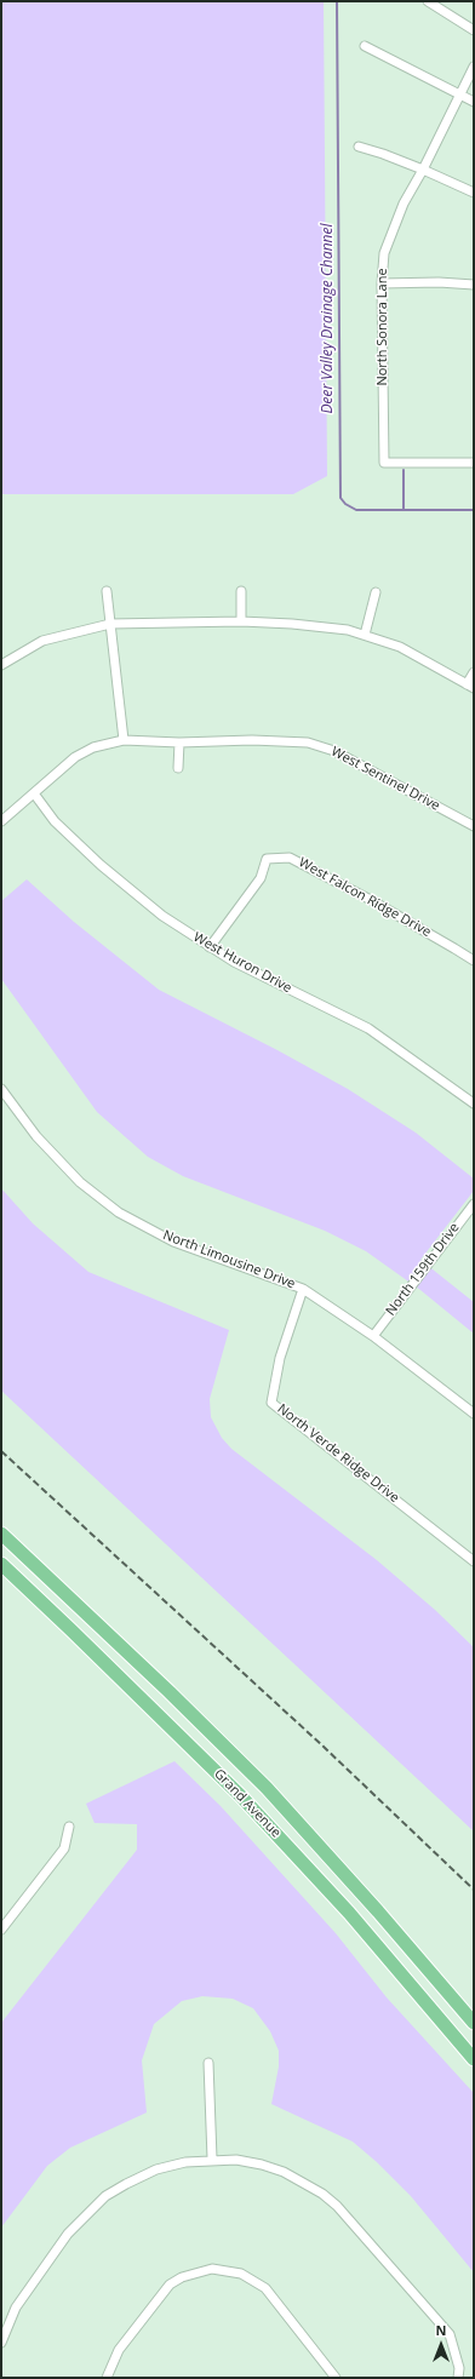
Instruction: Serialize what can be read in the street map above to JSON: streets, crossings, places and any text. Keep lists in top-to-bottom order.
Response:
{
  "streets": {
    "highway": ["Grand Avenue"],
    "street": [
      "North Sonora Lane",
      "West Sentinel Drive",
      "West Falcon Ridge Drive",
      "West Huron Drive",
      "North Limousine Drive",
      "North 159th Drive",
      "North Verde Ridge Drive"
    ]
  },
  "crossings": [
    ["West Sentinel Drive", "West Huron Drive"],
    ["West Falcon Ridge Drive", "West Huron Drive"],
    ["North Limousine Drive", "North 159th Drive"],
    ["North Limousine Drive", "North Verde Ridge Drive"]
  ],
  "water": ["Deer Valley Drainage Channel"],
  "north": "top"
}
